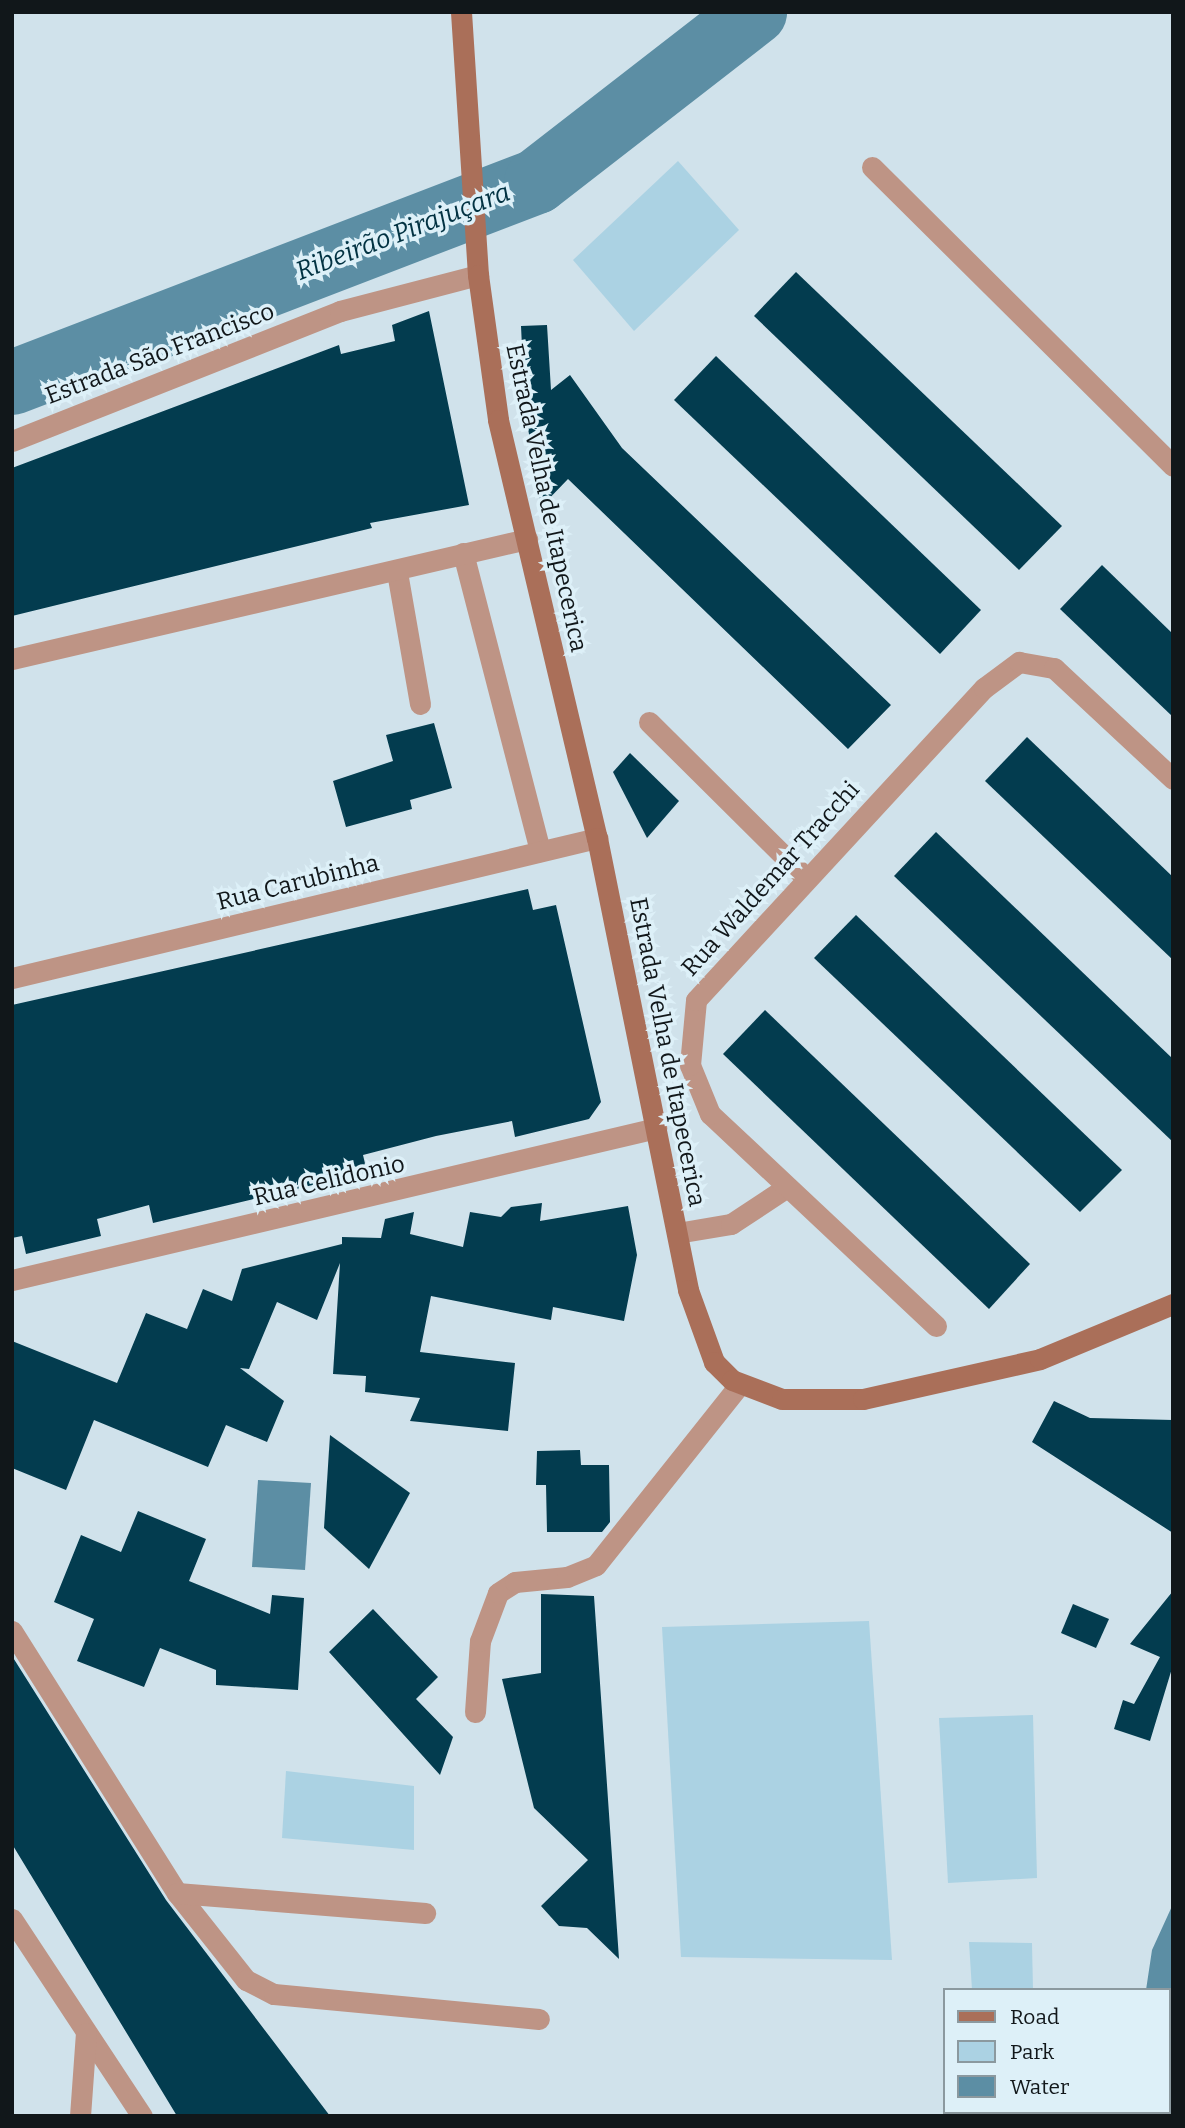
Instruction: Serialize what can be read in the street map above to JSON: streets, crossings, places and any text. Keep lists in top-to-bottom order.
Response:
{
  "streets": {
    "main road": ["Estrada Velha de Itapecerica"],
    "street": [
      "Estrada São Francisco",
      "Rua Waldemar Tracchi",
      "Rua Carubinha",
      "Rua Celidonio"
    ]
  },
  "crossings": [
    ["Estrada São Francisco", "Estrada Velha de Itapecerica"],
    ["Estrada Velha de Itapecerica", "Rua Carubinha"],
    ["Estrada Velha de Itapecerica", "Rua Celidonio"]
  ],
  "water": ["Ribeirão Pirajuçara"],
  "legend": ["Road", "Park", "Water"]
}
